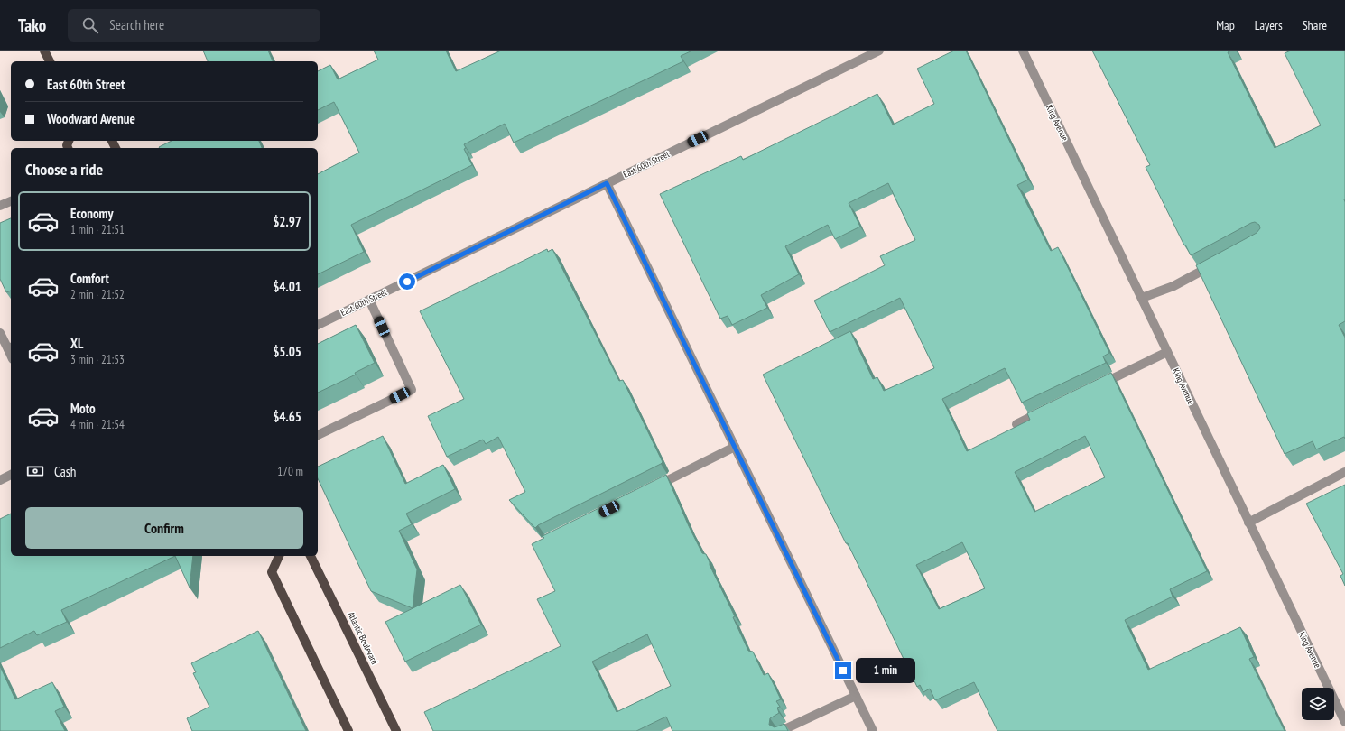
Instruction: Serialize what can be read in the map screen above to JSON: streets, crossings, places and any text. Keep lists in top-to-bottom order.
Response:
{
  "streets": {
    "main road": ["Atlantic Boulevard"],
    "street": ["King Avenue", "East 60th Street"]
  },
  "page": {
    "header": "Tako",
    "search": "Search here",
    "nav": ["Map", "Layers", "Share"],
    "banner": ["East 60th Street", "Woodward Avenue"],
    "heading": "Choose a ride",
    "list": [
      {
        "name": "Economy",
        "note": "1 min · 21:51",
        "value": "$2.97"
      },
      {
        "name": "Comfort",
        "note": "2 min · 21:52",
        "value": "$4.01"
      },
      {
        "name": "XL",
        "note": "3 min · 21:53",
        "value": "$5.05"
      },
      {
        "name": "Moto",
        "note": "4 min · 21:54",
        "value": "$4.65"
      }
    ],
    "pay": ["Cash", "170 m"],
    "buttons": "Confirm",
    "bubble": "1 min"
  }
}
